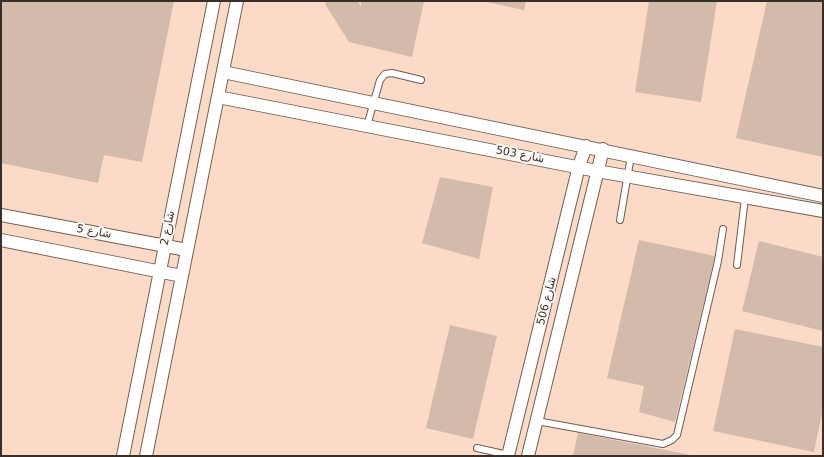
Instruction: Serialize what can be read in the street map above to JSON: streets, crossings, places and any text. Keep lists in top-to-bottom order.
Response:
{
  "streets": {
    "street": [
      "شارع 503",
      "شارع 2",
      "شارع 5",
      "شارع 506"
    ]
  },
  "crossings": [
    ["شارع 503", "شارع 2"],
    ["شارع 503", "شارع 506"],
    ["شارع 2", "شارع 5"]
  ]
}
